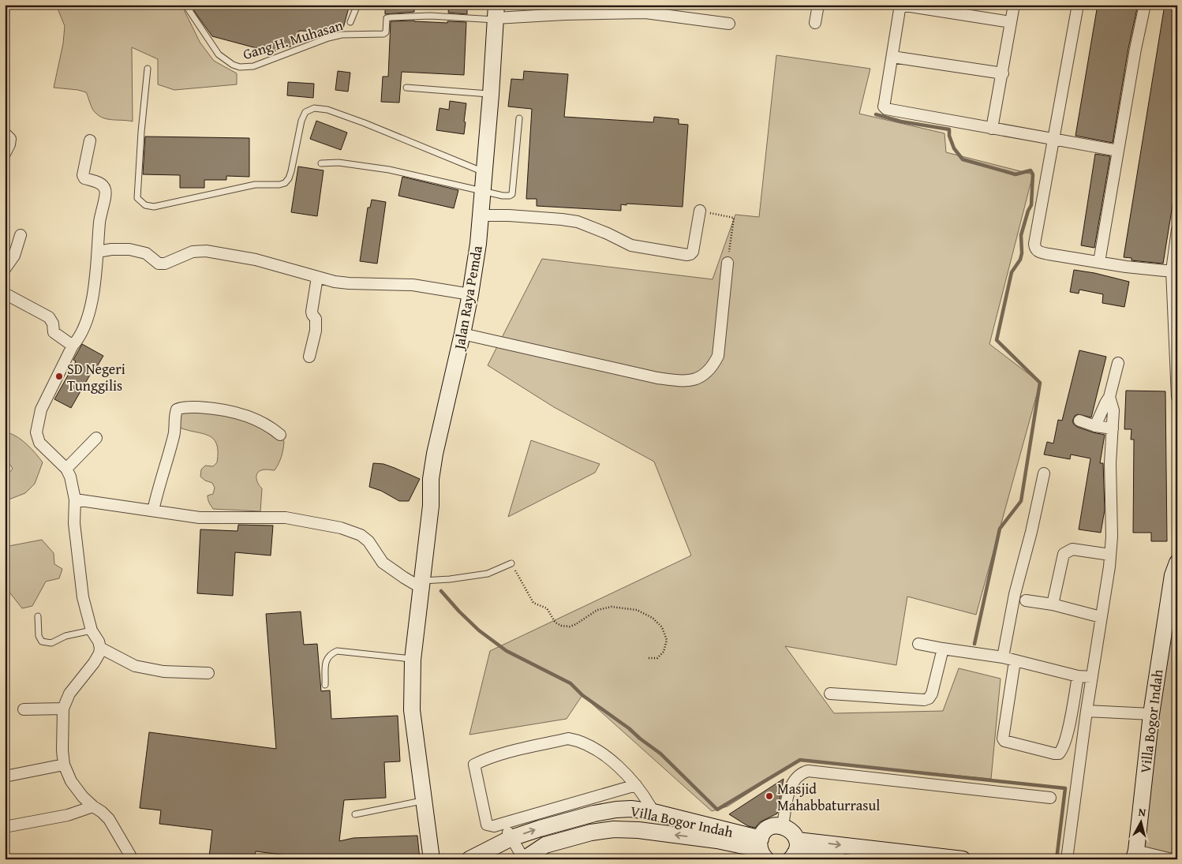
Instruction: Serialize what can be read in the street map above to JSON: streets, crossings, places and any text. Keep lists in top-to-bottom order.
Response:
{
  "streets": {
    "street": ["Jalan Raya Pemda", "Villa Bogor Indah"],
    "lane": ["Gang H. Muhasan"]
  },
  "crossings": [
    ["Gang H. Muhasan", "Jalan Raya Pemda"]
  ],
  "places": ["SD Negeri Tunggilis", "Masjid Mahabbaturrasul"],
  "north": "top"
}
